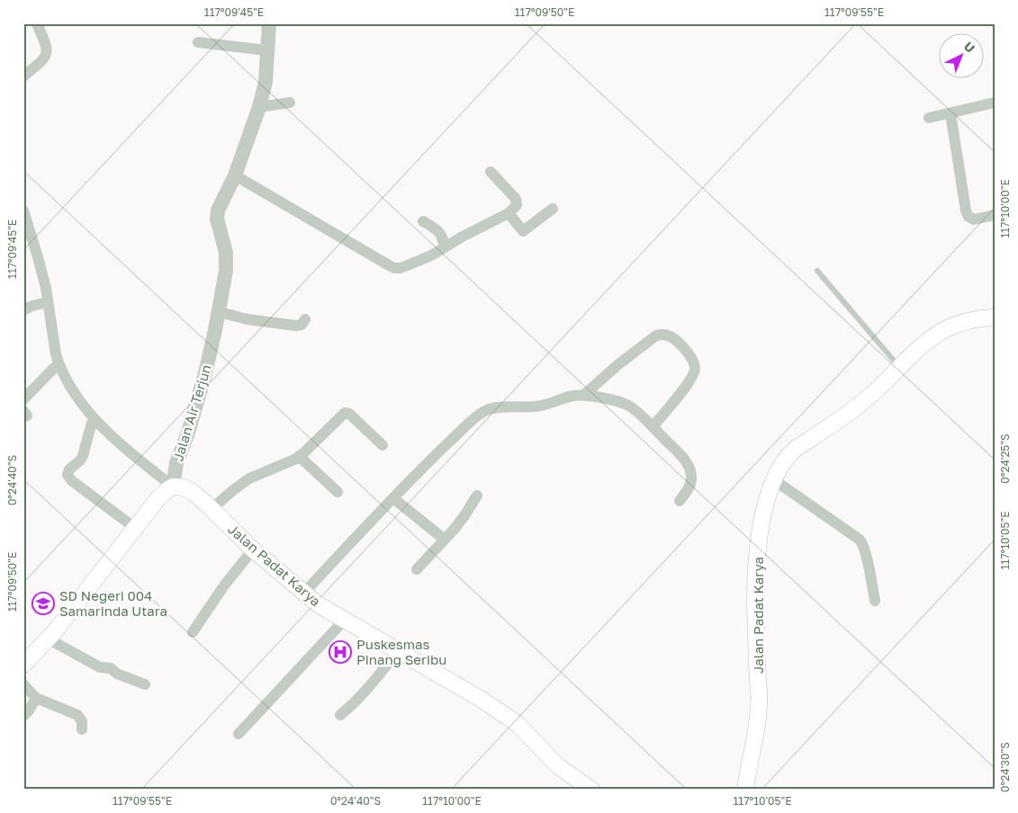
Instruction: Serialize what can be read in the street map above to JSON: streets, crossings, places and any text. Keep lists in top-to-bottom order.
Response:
{
  "streets": {
    "main road": ["Jalan Padat Karya"],
    "street": ["Jalan Air Terjun"]
  },
  "crossings": [
    ["Jalan Air Terjun", "Jalan Padat Karya"]
  ],
  "places": {
    "school or university": ["SD Negeri 004 Samarinda Utara"],
    "hospital": ["Puskesmas Pinang Seribu"]
  },
  "north": "top right",
  "coordinates": [
    "117°09'45\"E",
    "117°09'50\"E",
    "117°09'55\"E",
    "117°10'00\"E",
    "0°24'25\"S",
    "0°24'40\"S",
    "117°10'05\"E",
    "0°24'30\"S"
  ]
}
